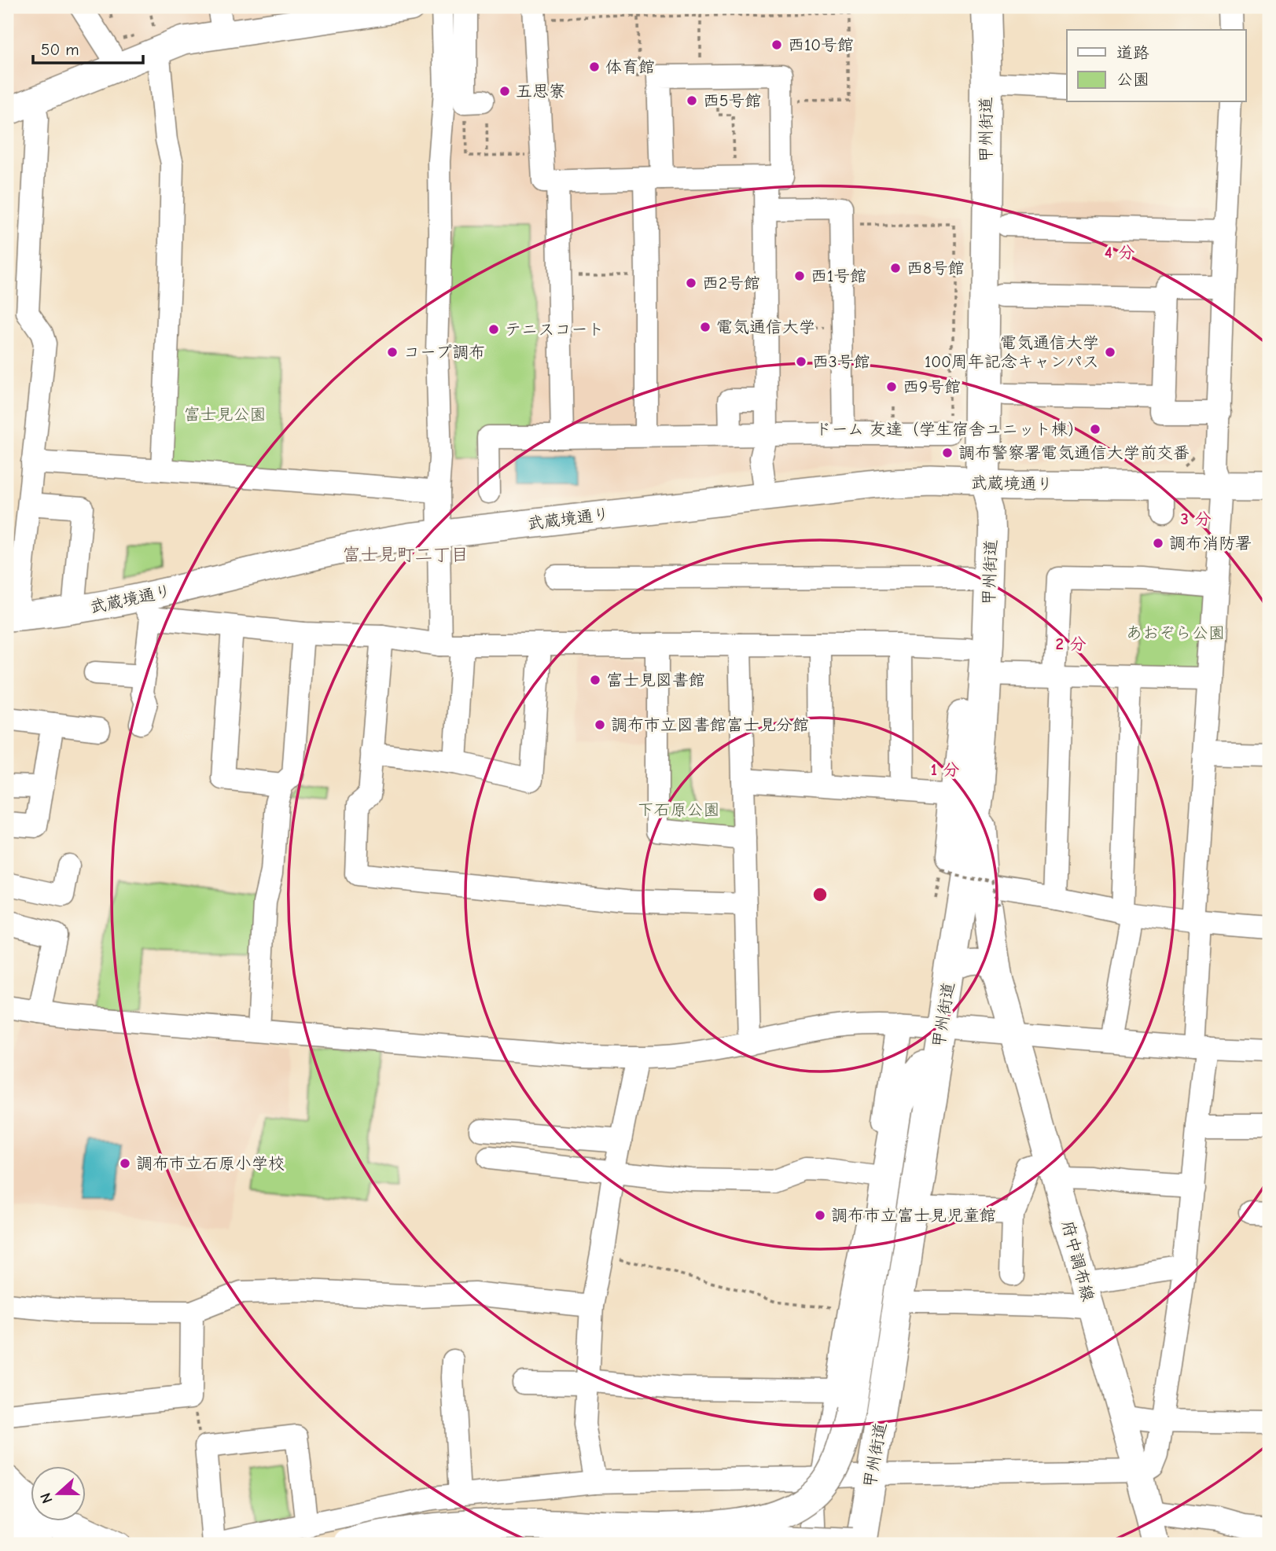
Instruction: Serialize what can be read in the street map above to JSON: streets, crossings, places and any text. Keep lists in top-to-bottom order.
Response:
{
  "streets": {
    "highway": ["甲州街道"],
    "main road": ["武蔵境通り", "府中調布線"]
  },
  "crossings": [
    ["甲州街道", "武蔵境通り"],
    ["甲州街道", "府中調布線"]
  ],
  "districts": ["富士見町二丁目"],
  "parks": ["富士見公園", "あおぞら公園", "下石原公園"],
  "places": [
    "西10号館",
    "体育館",
    "五思寮",
    "西5号館",
    "西8号館",
    "西1号館",
    "西2号館",
    "電気通信大学",
    "テニスコート",
    "コープ調布",
    "電気通信大学 100周年記念キャンパス",
    "西3号館",
    "西9号館",
    "ドーム 友達（学生宿舎ユニット棟）",
    "調布警察署電気通信大学前交番",
    "調布消防署",
    "富士見図書館",
    "調布市立図書館富士見分館",
    "調布市立石原小学校",
    "調布市立富士見児童館"
  ],
  "legend": ["道路", "公園"],
  "scale_bar": "50 m",
  "north": "left",
  "rings": [
    "4 分",
    "3 分",
    "2 分",
    "1 分"
  ]
}
